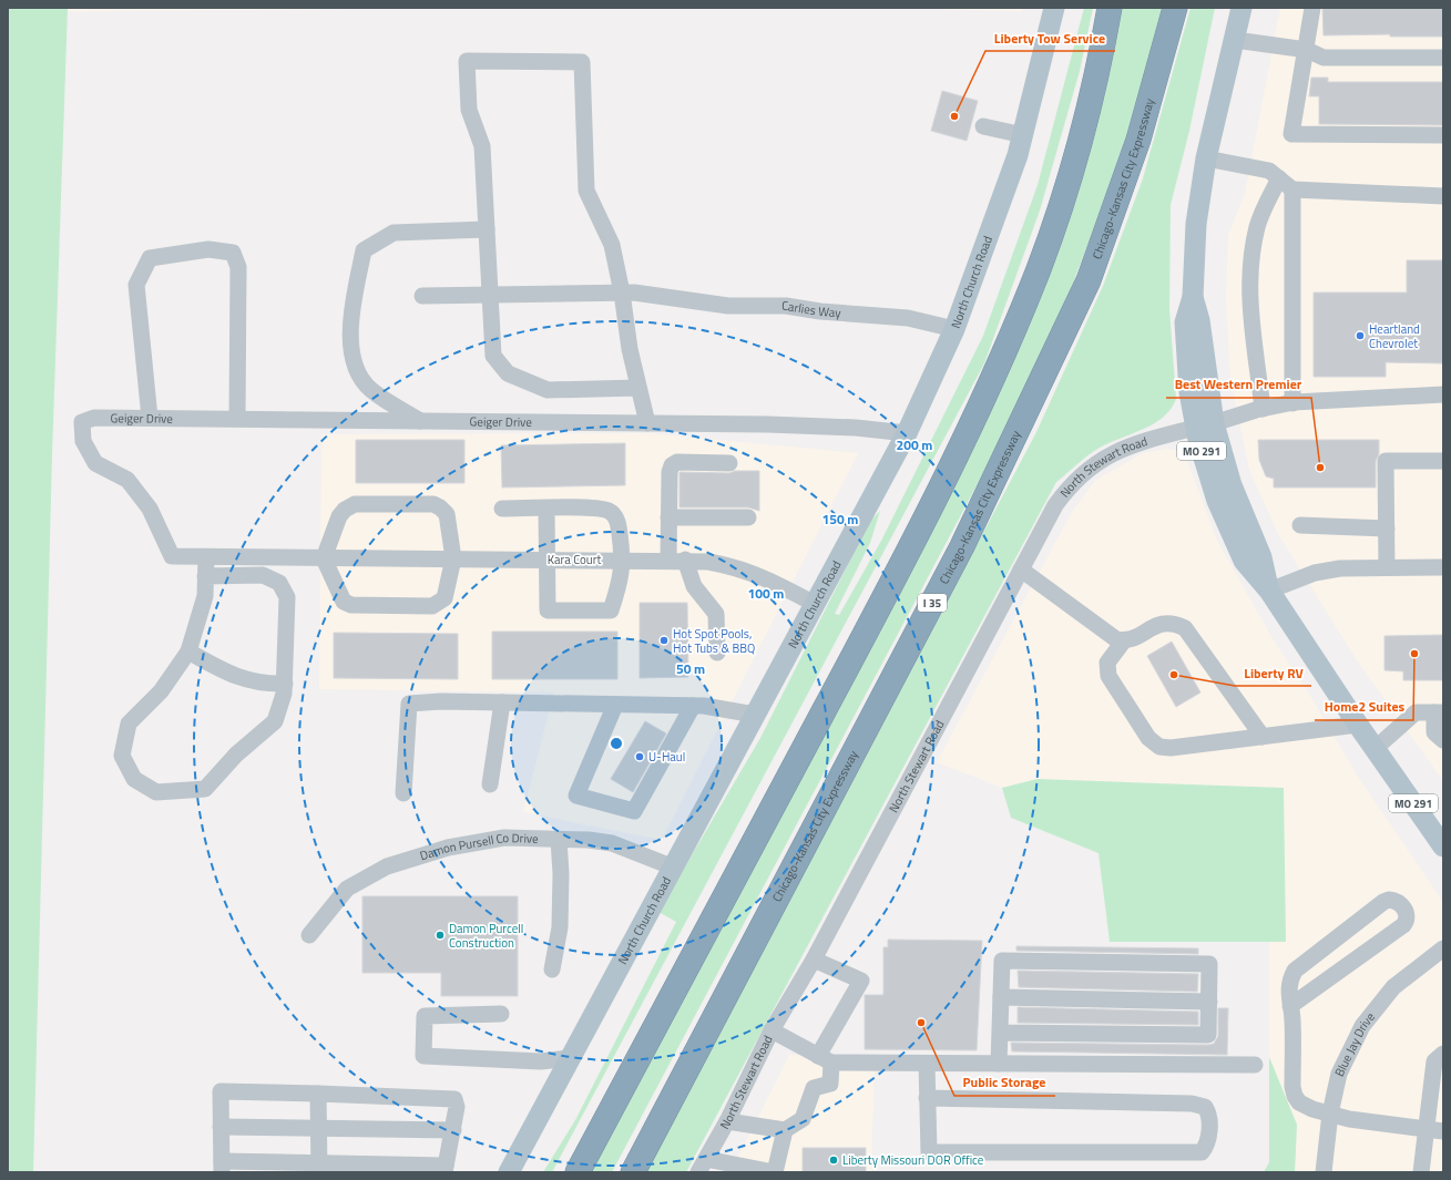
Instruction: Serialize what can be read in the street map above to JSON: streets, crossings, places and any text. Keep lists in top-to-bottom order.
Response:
{
  "streets": {
    "highway": ["Chicago-Kansas City Expressway", "I 35"],
    "main road": ["North Church Road", "MO 291"],
    "street": [
      "Carlies Way",
      "Geiger Drive",
      "North Stewart Road",
      "Kara Court",
      "Damon Pursell Co Drive",
      "Blue Jay Drive"
    ]
  },
  "crossings": [
    ["North Church Road", "Carlies Way"],
    ["North Church Road", "Geiger Drive"],
    ["North Church Road", "Kara Court"],
    ["North Church Road", "Damon Pursell Co Drive"],
    ["Geiger Drive", "Kara Court"],
    ["MO 291", "North Stewart Road"]
  ],
  "places": [
    "Liberty Tow Service",
    "Heartland Chevrolet",
    "Best Western Premier",
    "Hot Spot Pools, Hot Tubs & BBQ",
    "Home2 Suites",
    "Liberty RV",
    "U-Haul",
    "Damon Purcell Construction",
    "Public Storage",
    "Liberty Missouri DOR Office"
  ],
  "rings": [
    "200 m",
    "150 m",
    "100 m",
    "50 m"
  ]
}
